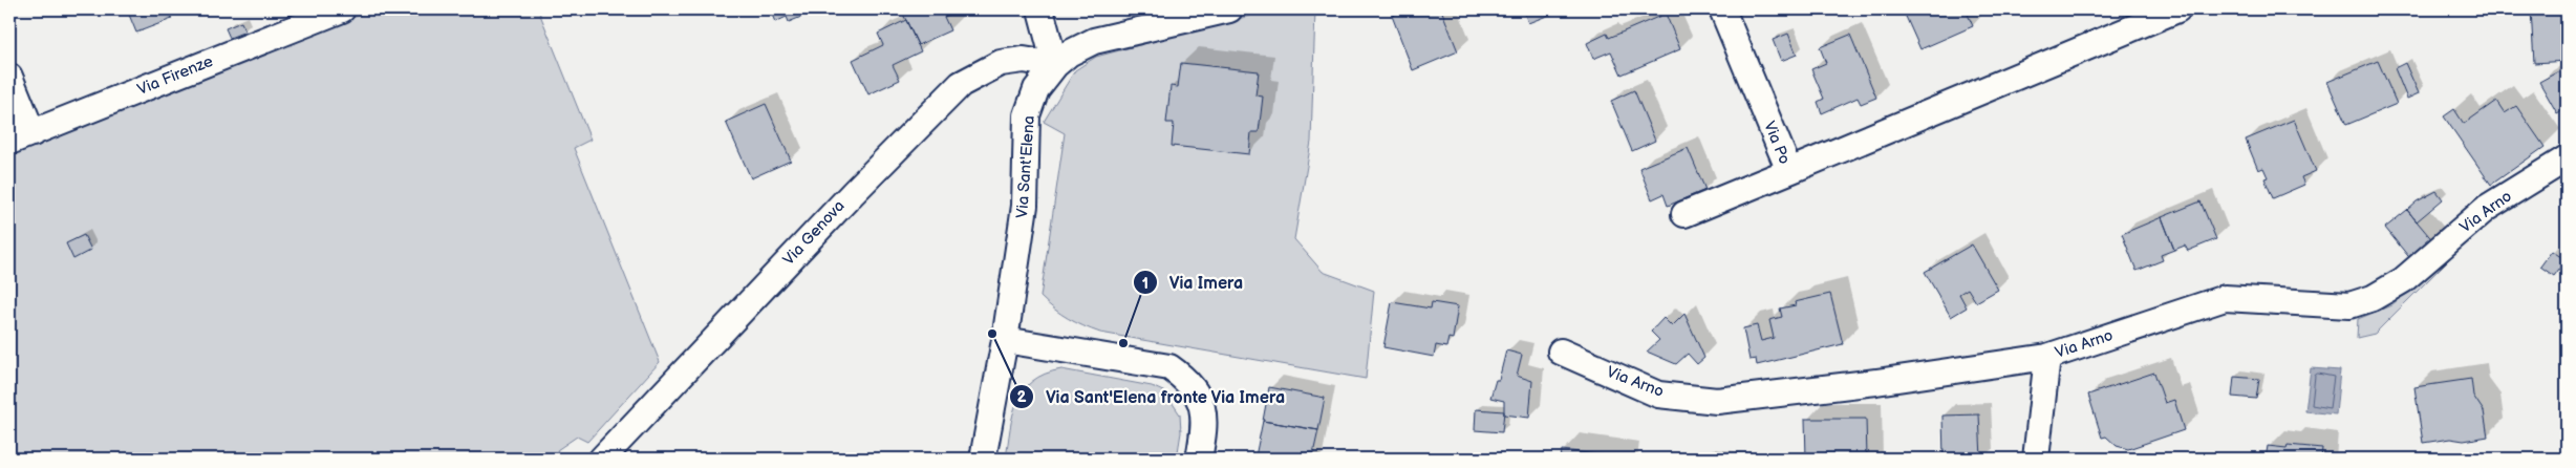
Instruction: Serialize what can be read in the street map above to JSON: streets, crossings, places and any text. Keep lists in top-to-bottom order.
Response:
{
  "streets": {
    "street": [
      "Via Firenze",
      "Via Po",
      "Via Sant'Elena",
      "Via Arno",
      "Via Genova"
    ]
  },
  "crossings": [
    ["Via Sant'Elena", "Via Genova"]
  ],
  "places": ["Via Sant'Elena fronte Via Imera", "Via Imera"]
}
